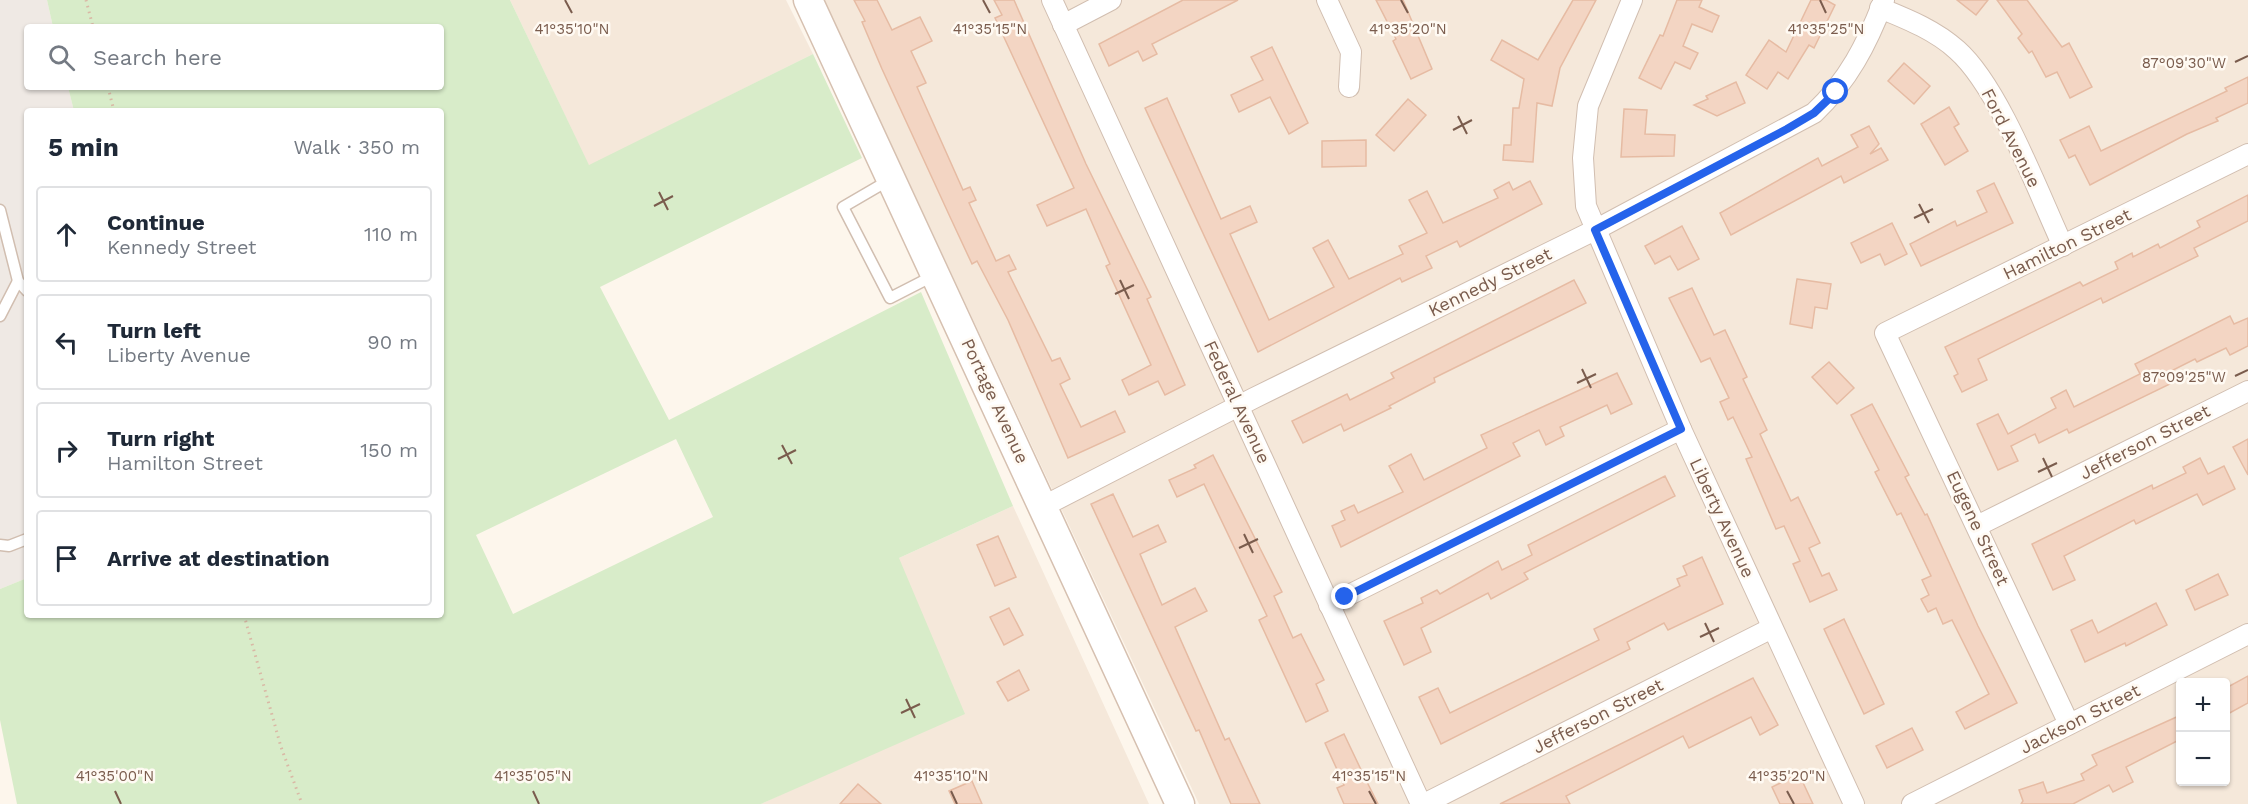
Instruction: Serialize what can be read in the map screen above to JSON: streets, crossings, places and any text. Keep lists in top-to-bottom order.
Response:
{
  "streets": {
    "street": [
      "Ford Avenue",
      "Hamilton Street",
      "Kennedy Street",
      "Portage Avenue",
      "Federal Avenue",
      "Jefferson Street",
      "Liberty Avenue",
      "Eugene Street",
      "Jackson Street"
    ]
  },
  "crossings": [
    ["Ford Avenue", "Hamilton Street"],
    ["Ford Avenue", "Kennedy Street"],
    ["Hamilton Street", "Eugene Street"],
    ["Kennedy Street", "Portage Avenue"],
    ["Kennedy Street", "Federal Avenue"],
    ["Kennedy Street", "Liberty Avenue"],
    ["Federal Avenue", "Jefferson Street"],
    ["Jefferson Street", "Liberty Avenue"],
    ["Jefferson Street", "Eugene Street"],
    ["Eugene Street", "Jackson Street"]
  ],
  "page": {
    "search": "Search here",
    "heading": ["5 min", "Walk · 350 m"],
    "list": [
      ["Continue", "Kennedy Street", "110 m"],
      ["Turn left", "Liberty Avenue", "90 m"],
      ["Turn right", "Hamilton Street", "150 m"],
      "Arrive at destination"
    ],
    "map_buttons": ["+", "−"]
  },
  "coordinates": [
    "41°35'10\"N",
    "41°35'15\"N",
    "41°35'20\"N",
    "41°35'25\"N",
    "87°09'30\"W",
    "87°09'25\"W",
    "41°35'00\"N",
    "41°35'05\"N"
  ]
}
